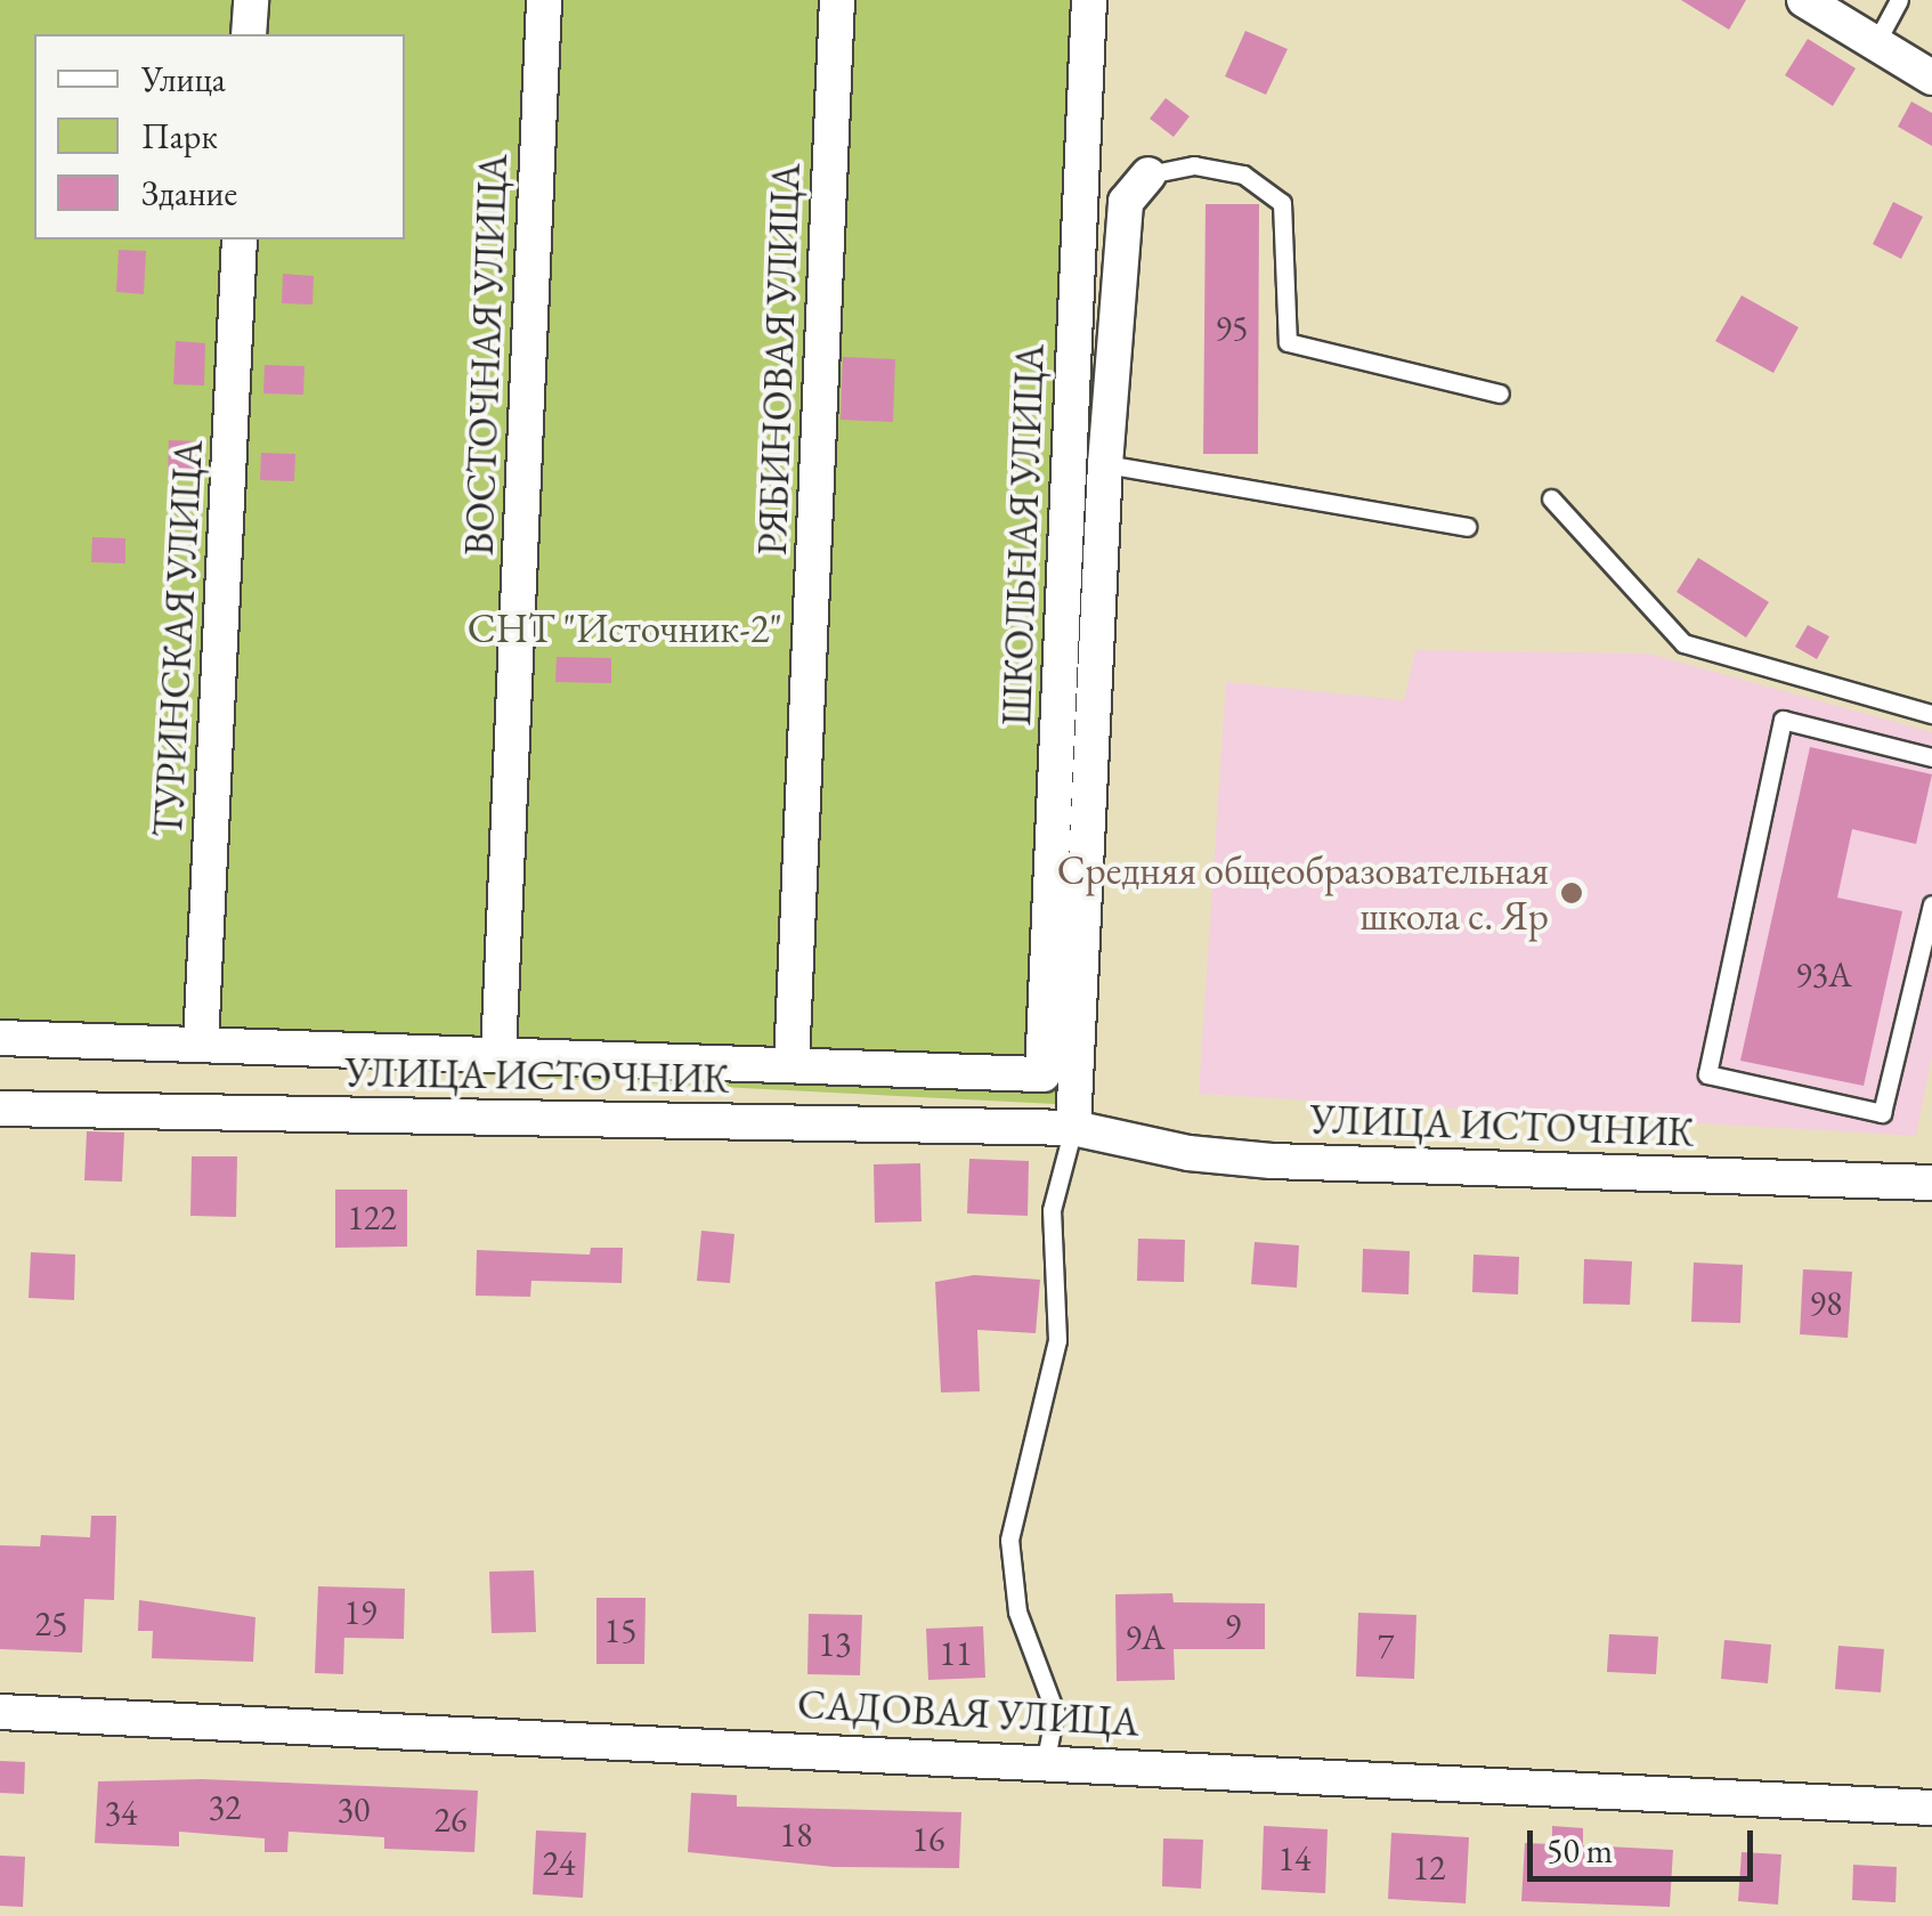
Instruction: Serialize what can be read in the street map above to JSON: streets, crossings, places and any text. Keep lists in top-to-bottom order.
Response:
{
  "streets": {
    "street": [
      "ВОСТОЧНАЯ УЛИЦА",
      "РЯБИНОВАЯ УЛИЦА",
      "ШКОЛЬНАЯ УЛИЦА",
      "ТУРИНСКАЯ УЛИЦА",
      "УЛИЦА ИСТОЧНИК",
      "САДОВАЯ УЛИЦА"
    ]
  },
  "crossings": [
    ["РЯБИНОВАЯ УЛИЦА", "ШКОЛЬНАЯ УЛИЦА"]
  ],
  "parks": ["СНТ \"Источник-2\""],
  "places": ["Средняя общеобразовательная школа с. Яр"],
  "house_numbers": [
    "95",
    "93А",
    "122",
    "98",
    "19",
    "25",
    "9",
    "15",
    "9А",
    "13",
    "7",
    "11",
    "32",
    "30",
    "34",
    "26",
    "18",
    "16",
    "14",
    "24",
    "12"
  ],
  "legend": ["Улица", "Парк", "Здание"],
  "scale_bar": "50 m"
}
